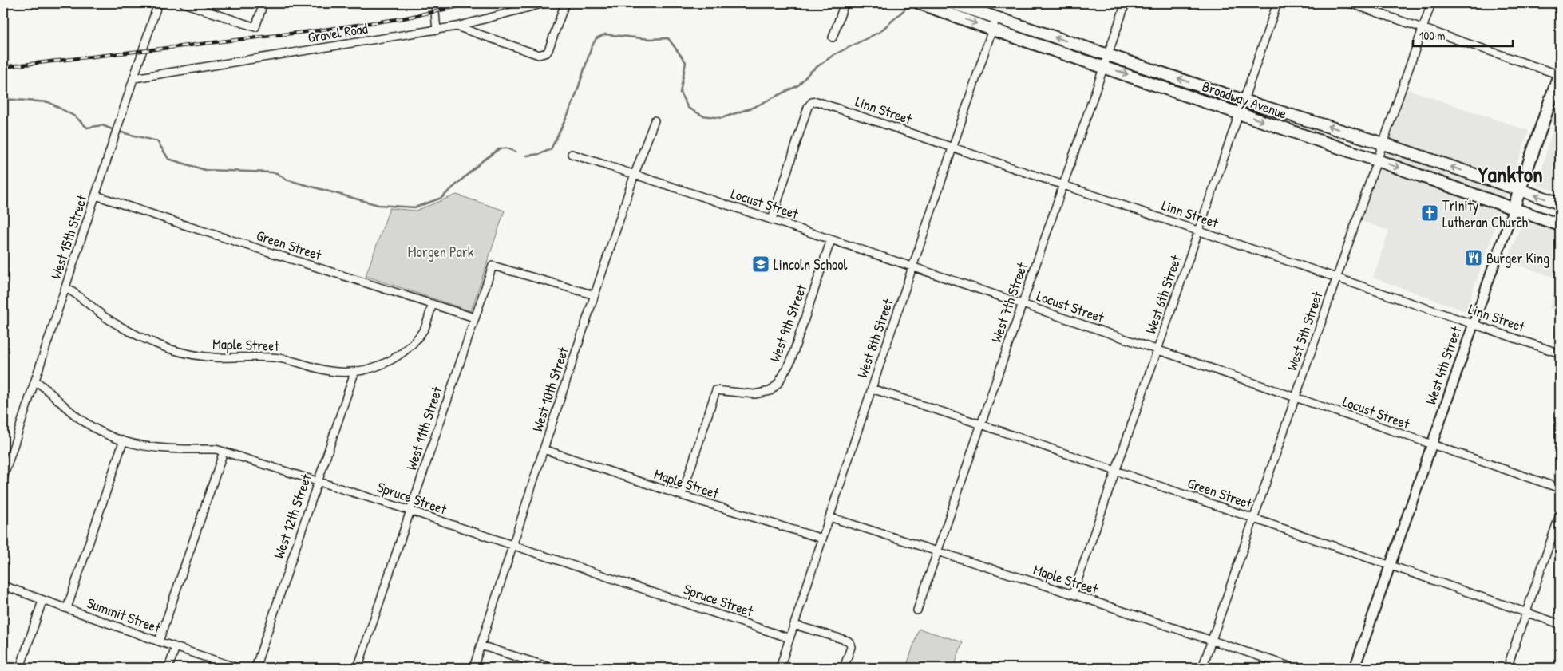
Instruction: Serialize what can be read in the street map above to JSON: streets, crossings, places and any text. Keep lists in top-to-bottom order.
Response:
{
  "streets": {
    "highway": ["Broadway Avenue", "West 4th Street"],
    "street": [
      "Gravel Road",
      "Linn Street",
      "Locust Street",
      "West 15th Street",
      "Green Street",
      "West 6th Street",
      "West 7th Street",
      "West 9th Street",
      "West 5th Street",
      "West 8th Street",
      "Maple Street",
      "West 10th Street",
      "West 11th Street",
      "Spruce Street",
      "West 12th Street",
      "Summit Street"
    ]
  },
  "crossings": [
    ["Gravel Road", "West 15th Street"],
    ["Broadway Avenue", "West 6th Street"],
    ["Broadway Avenue", "West 7th Street"],
    ["Broadway Avenue", "West 5th Street"],
    ["Broadway Avenue", "West 8th Street"],
    ["Broadway Avenue", "West 4th Street"],
    ["Linn Street", "Locust Street"],
    ["Linn Street", "West 6th Street"],
    ["Linn Street", "West 7th Street"],
    ["Linn Street", "West 5th Street"],
    ["Linn Street", "West 8th Street"],
    ["Linn Street", "West 4th Street"],
    ["Locust Street", "West 6th Street"],
    ["Locust Street", "West 7th Street"],
    ["Locust Street", "West 9th Street"],
    ["Locust Street", "West 5th Street"],
    ["Locust Street", "West 8th Street"],
    ["Locust Street", "West 4th Street"],
    ["Locust Street", "West 10th Street"],
    ["West 15th Street", "Green Street"],
    ["West 15th Street", "Maple Street"],
    ["West 15th Street", "Spruce Street"],
    ["Green Street", "West 6th Street"],
    ["Green Street", "West 7th Street"],
    ["Green Street", "West 5th Street"],
    ["Green Street", "West 8th Street"],
    ["Green Street", "Maple Street"],
    ["Green Street", "West 4th Street"],
    ["Green Street", "West 11th Street"],
    ["West 6th Street", "Maple Street"],
    ["West 7th Street", "Maple Street"],
    ["West 9th Street", "Maple Street"],
    ["West 5th Street", "Maple Street"],
    ["West 8th Street", "Maple Street"],
    ["West 8th Street", "Spruce Street"],
    ["Maple Street", "West 10th Street"],
    ["Maple Street", "West 12th Street"],
    ["West 10th Street", "West 11th Street"],
    ["West 10th Street", "Spruce Street"],
    ["West 11th Street", "Spruce Street"],
    ["Spruce Street", "West 12th Street"]
  ],
  "districts": ["Yankton"],
  "parks": ["Morgen Park"],
  "places": {
    "church": ["Trinity Lutheran Church"],
    "restaurant": ["Burger King"],
    "school or university": ["Lincoln School"]
  },
  "scale_bar": "100 m"
}
